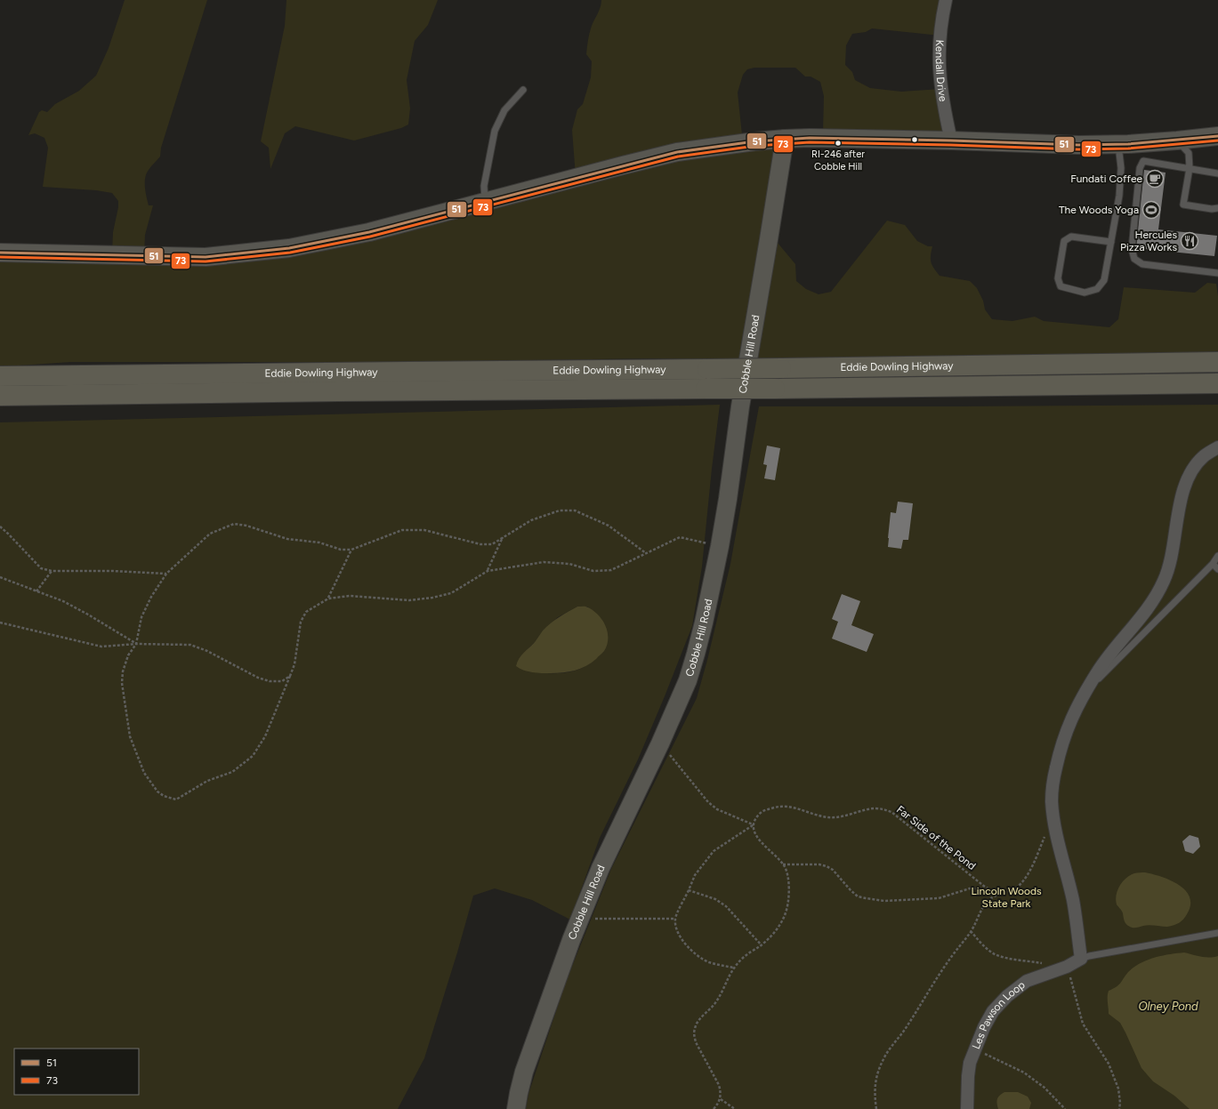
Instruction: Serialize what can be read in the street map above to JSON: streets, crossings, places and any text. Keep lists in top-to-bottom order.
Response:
{
  "streets": {
    "highway": ["Eddie Dowling Highway"],
    "main road": ["Cobble Hill Road"],
    "street": ["Kendall Drive", "Les Pawson Loop"],
    "path": ["Far Side of the Pond"]
  },
  "water": ["Olney Pond"],
  "parks": ["Lincoln Woods State Park"],
  "places": {
    "other": ["RI-246 after Cobble Hill"],
    "cafe": ["Fundati Coffee"],
    "sports": ["The Woods Yoga"],
    "restaurant": ["Hercules Pizza Works"]
  },
  "lines": ["transit line 51", "transit line 73"],
  "legend": ["51", "73"]
}
